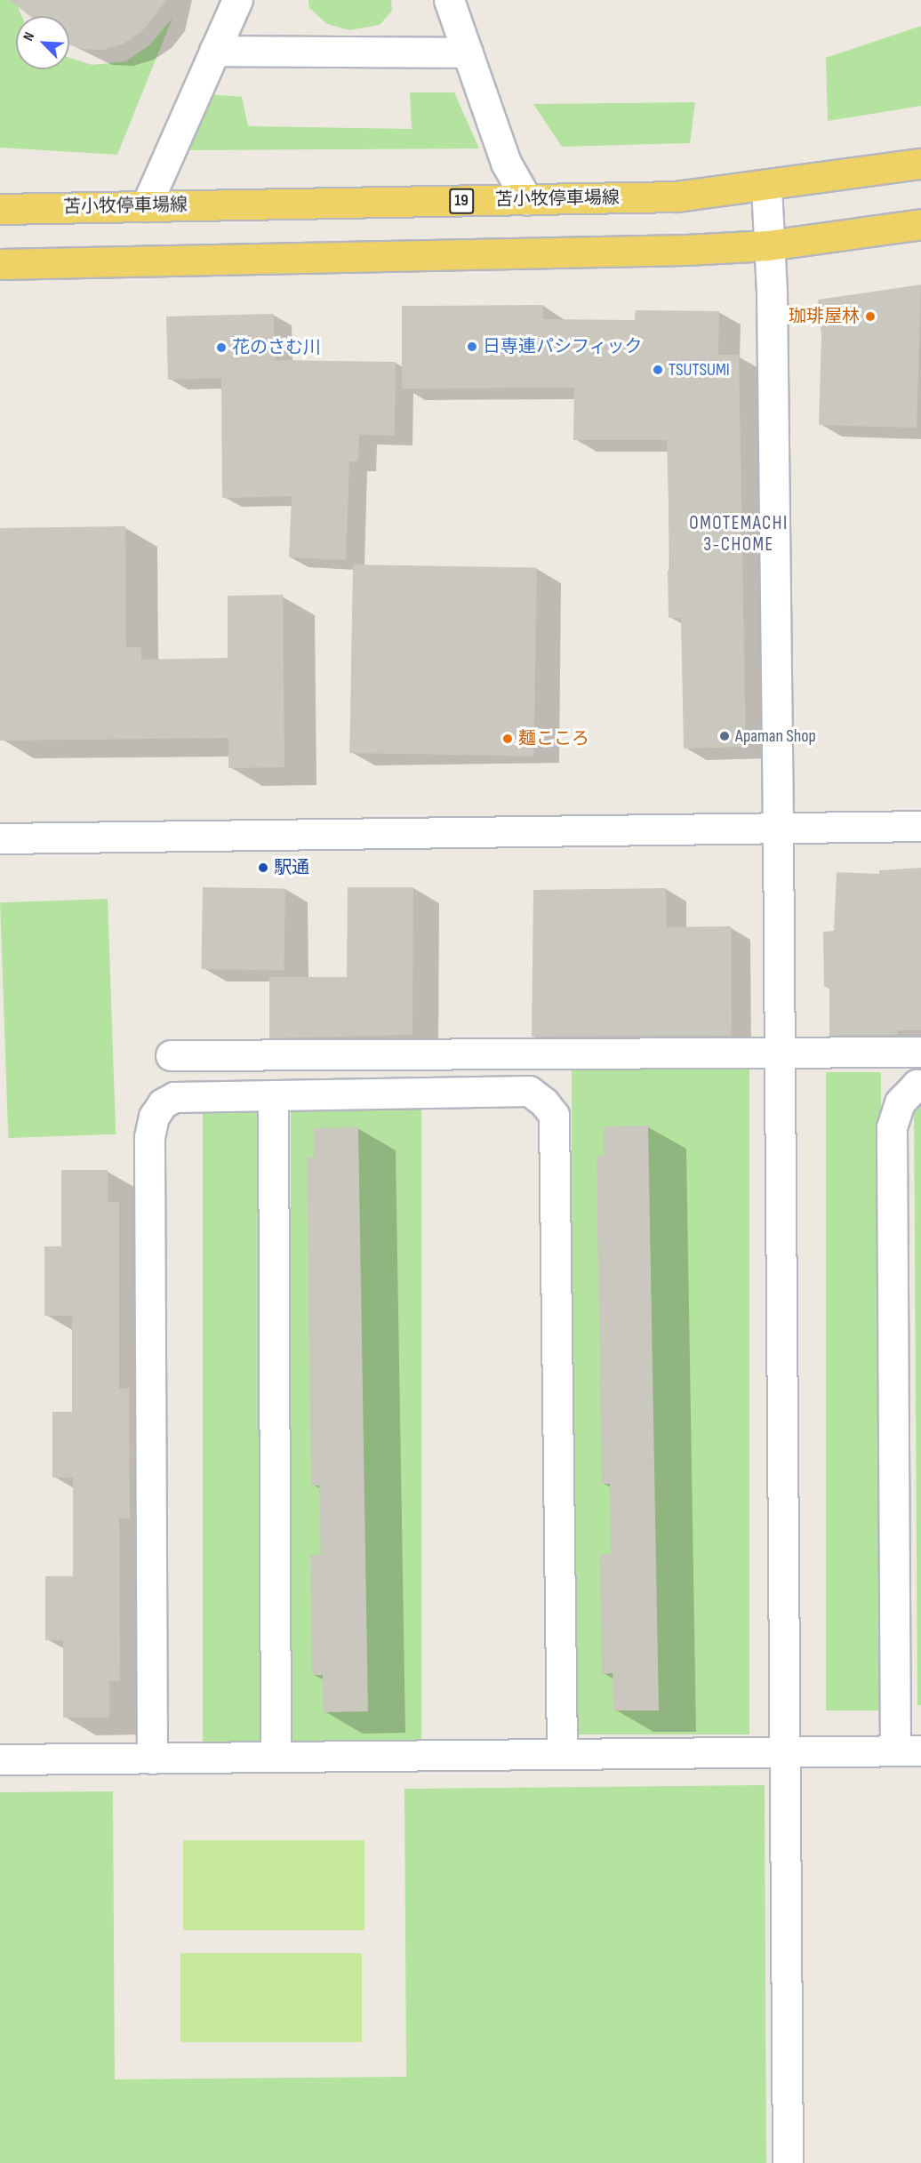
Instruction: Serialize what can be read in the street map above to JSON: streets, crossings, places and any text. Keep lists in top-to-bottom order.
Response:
{
  "streets": {
    "main road": ["苫小牧停車場線", "19"]
  },
  "districts": ["OMOTEMACHI 3-CHOME"],
  "places": [
    "珈琲屋林",
    "日専連パシフィック",
    "花のさむ川",
    "TSUTSUMI",
    "Apaman Shop",
    "麺こころ",
    "駅通"
  ],
  "north": "top left"
}
